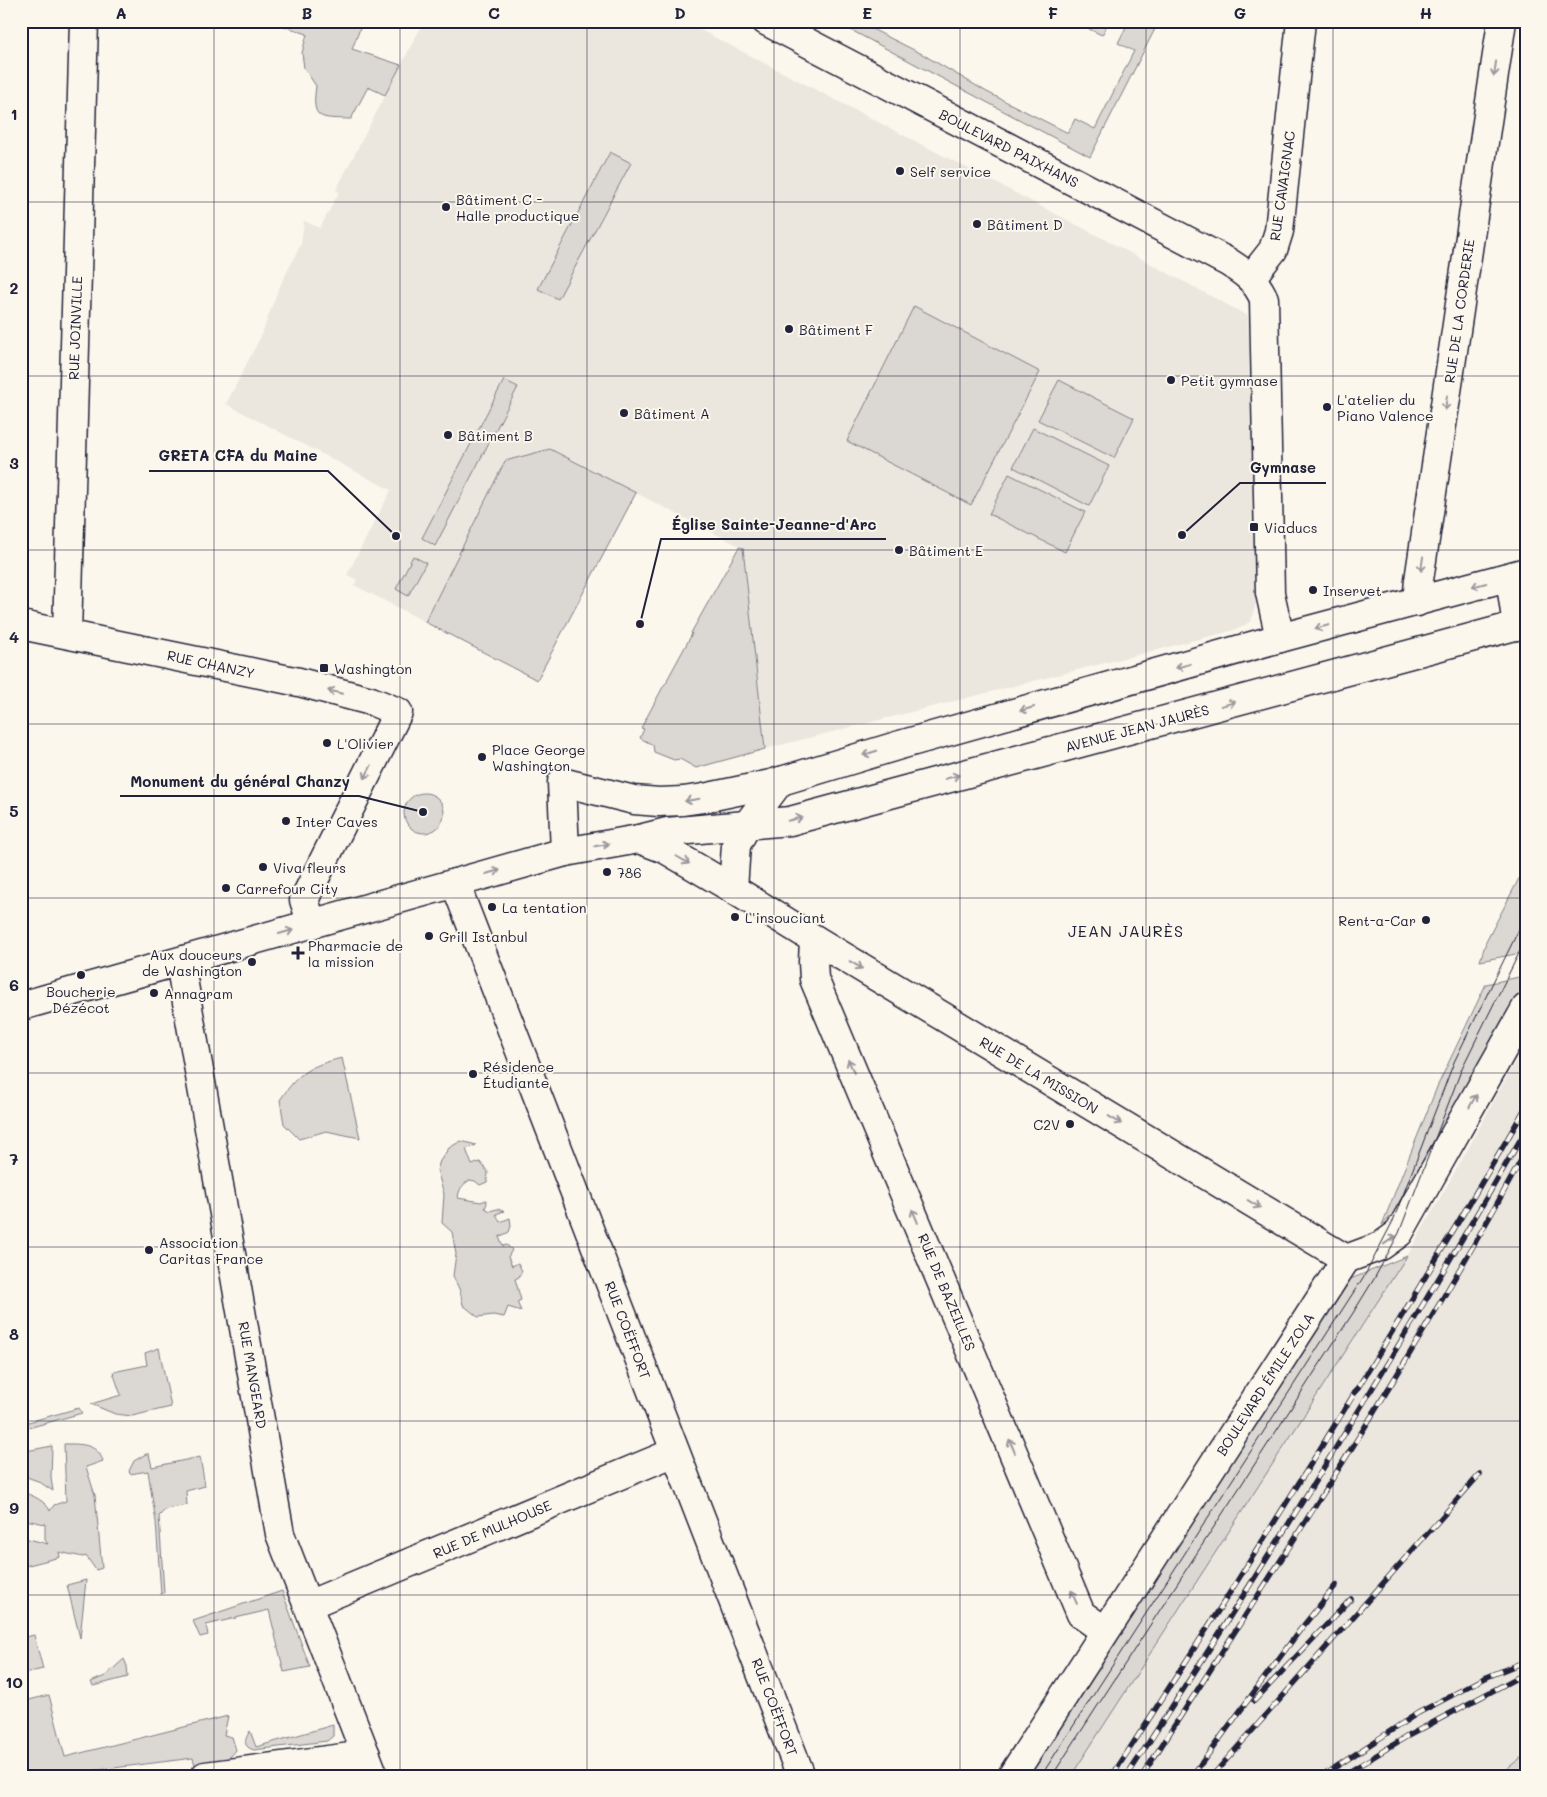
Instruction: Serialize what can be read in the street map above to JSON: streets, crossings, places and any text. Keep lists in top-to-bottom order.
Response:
{
  "streets": {
    "street": [
      "BOULEVARD PAIXHANS",
      "RUE CAVAIGNAC",
      "RUE DE LA CORDERIE",
      "RUE JOINVILLE",
      "RUE CHANZY",
      "AVENUE JEAN JAURÈS",
      "RUE DE LA MISSION",
      "RUE DE BAZEILLES",
      "RUE COËFFORT",
      "RUE MANGEARD",
      "BOULEVARD ÉMILE ZOLA",
      "RUE DE MULHOUSE"
    ]
  },
  "crossings": [
    ["BOULEVARD PAIXHANS", "RUE CAVAIGNAC"],
    ["RUE JOINVILLE", "RUE CHANZY"],
    ["AVENUE JEAN JAURÈS", "RUE DE LA MISSION"],
    ["RUE DE LA MISSION", "RUE DE BAZEILLES"],
    ["RUE DE LA MISSION", "BOULEVARD ÉMILE ZOLA"],
    ["RUE DE BAZEILLES", "BOULEVARD ÉMILE ZOLA"],
    ["RUE COËFFORT", "RUE DE MULHOUSE"],
    ["RUE MANGEARD", "RUE DE MULHOUSE"]
  ],
  "one_way": ["RUE DE LA MISSION", "RUE DE BAZEILLES"],
  "districts": ["JEAN JAURÈS"],
  "places": {
    "other": [
      "Self service",
      "Bâtiment C - Halle productique",
      "Bâtiment D",
      "Bâtiment F",
      "Petit gymnase",
      "L'atelier du Piano Valence",
      "Bâtiment A",
      "Bâtiment B",
      "Gymnase",
      "GRETA CFA du Maine",
      "Bâtiment E",
      "Inservet",
      "Église Sainte-Jeanne-d'Arc",
      "L'Olivier",
      "Place George Washington",
      "Monument du général Chanzy",
      "Inter Caves",
      "Viva fleurs",
      "786",
      "Carrefour City",
      "La tentation",
      "L'insouciant",
      "Rent-a-Car",
      "Grill Istanbul",
      "Aux douceurs de Washington",
      "Boucherie Dézécot",
      "Annagram",
      "Résidence Étudiante",
      "C2V",
      "Association Caritas France"
    ],
    "transit": ["Viaducs", "Washington"],
    "health": ["Pharmacie de la mission"]
  },
  "grid": {
    "columns": [
      "A",
      "B",
      "C",
      "D",
      "E",
      "F",
      "G",
      "H"
    ],
    "rows": [
      "1",
      "2",
      "3",
      "4",
      "5",
      "6",
      "7",
      "8",
      "9",
      "10"
    ]
  }
}
